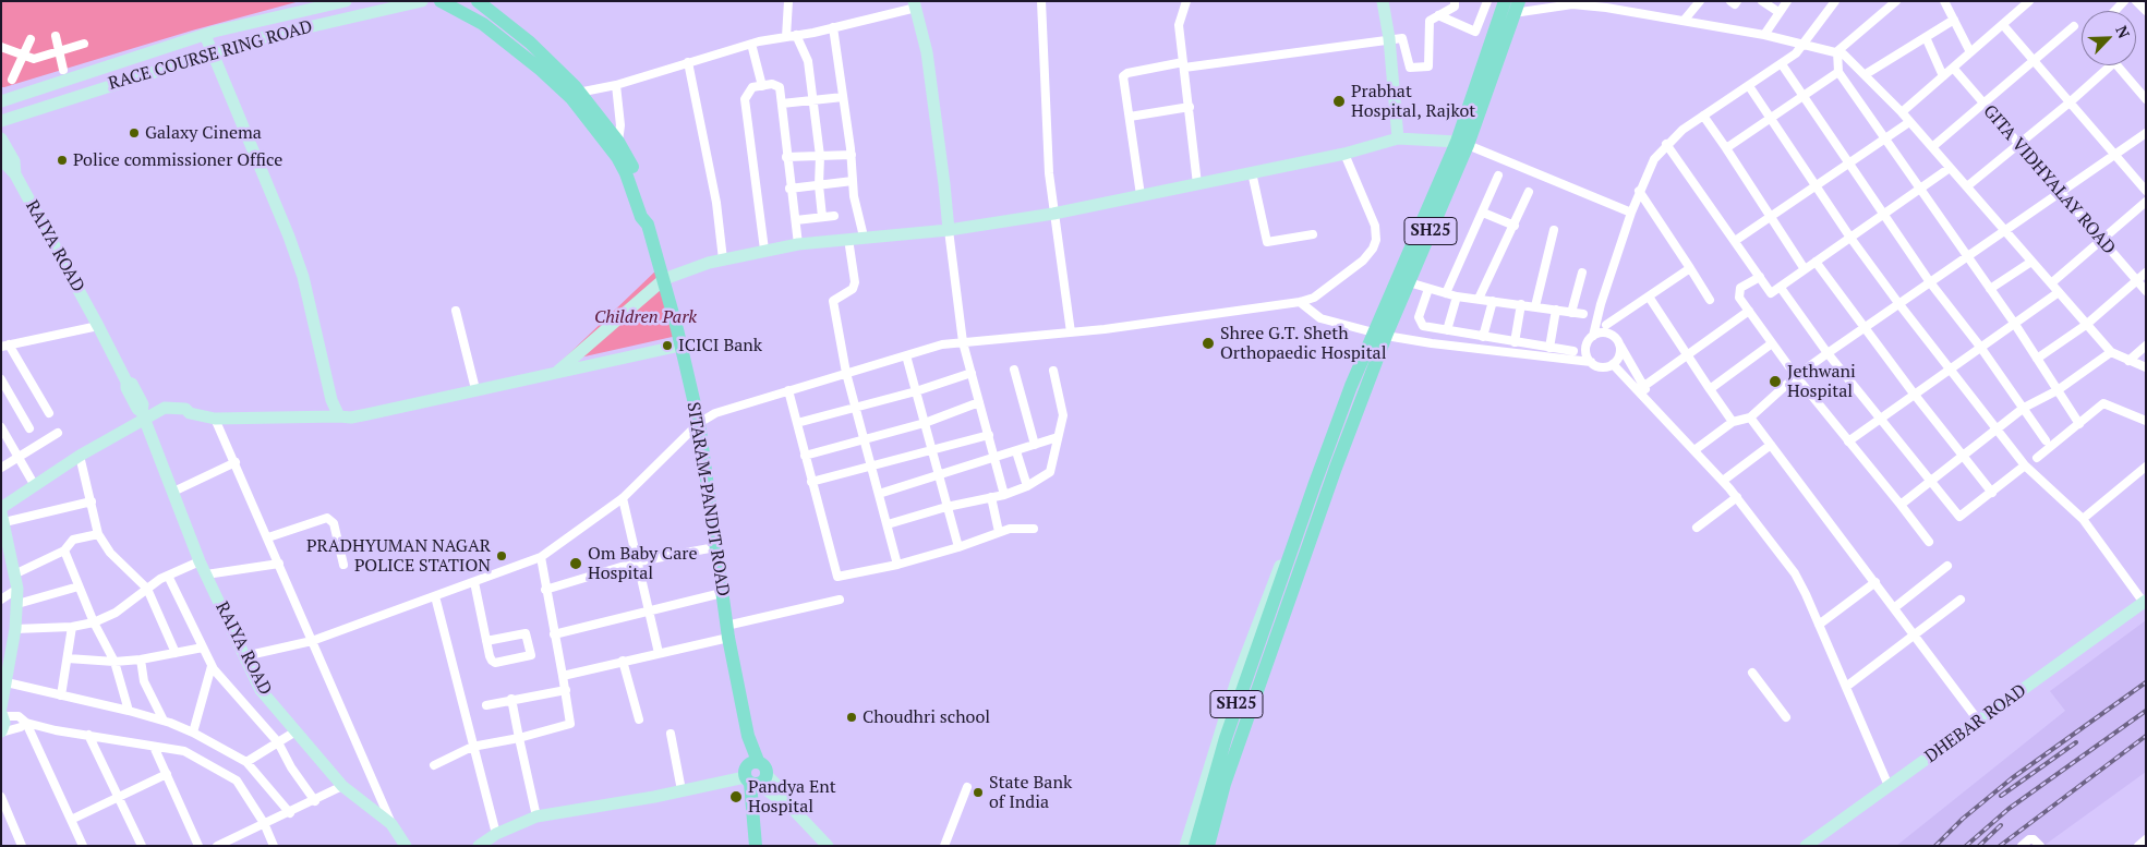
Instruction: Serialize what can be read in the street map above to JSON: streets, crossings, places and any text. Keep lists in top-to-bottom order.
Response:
{
  "streets": {
    "main road": ["SH25", "SITARAM-PANDIT ROAD"],
    "street": [
      "RACE COURSE RING ROAD",
      "GITA VIDHYALAY ROAD",
      "RAIYA ROAD",
      "DHEBAR ROAD"
    ]
  },
  "parks": ["Children Park"],
  "places": [
    "Prabhat Hospital, Rajkot",
    "Galaxy Cinema",
    "Police commissioner Office",
    "Shree G.T. Sheth Orthopaedic Hospital",
    "ICICI Bank",
    "Jethwani Hospital",
    "PRADHYUMAN NAGAR POLICE STATION",
    "Om Baby Care Hospital",
    "Choudhri school",
    "State Bank of India",
    "Pandya Ent Hospital"
  ],
  "north": "top right"
}
